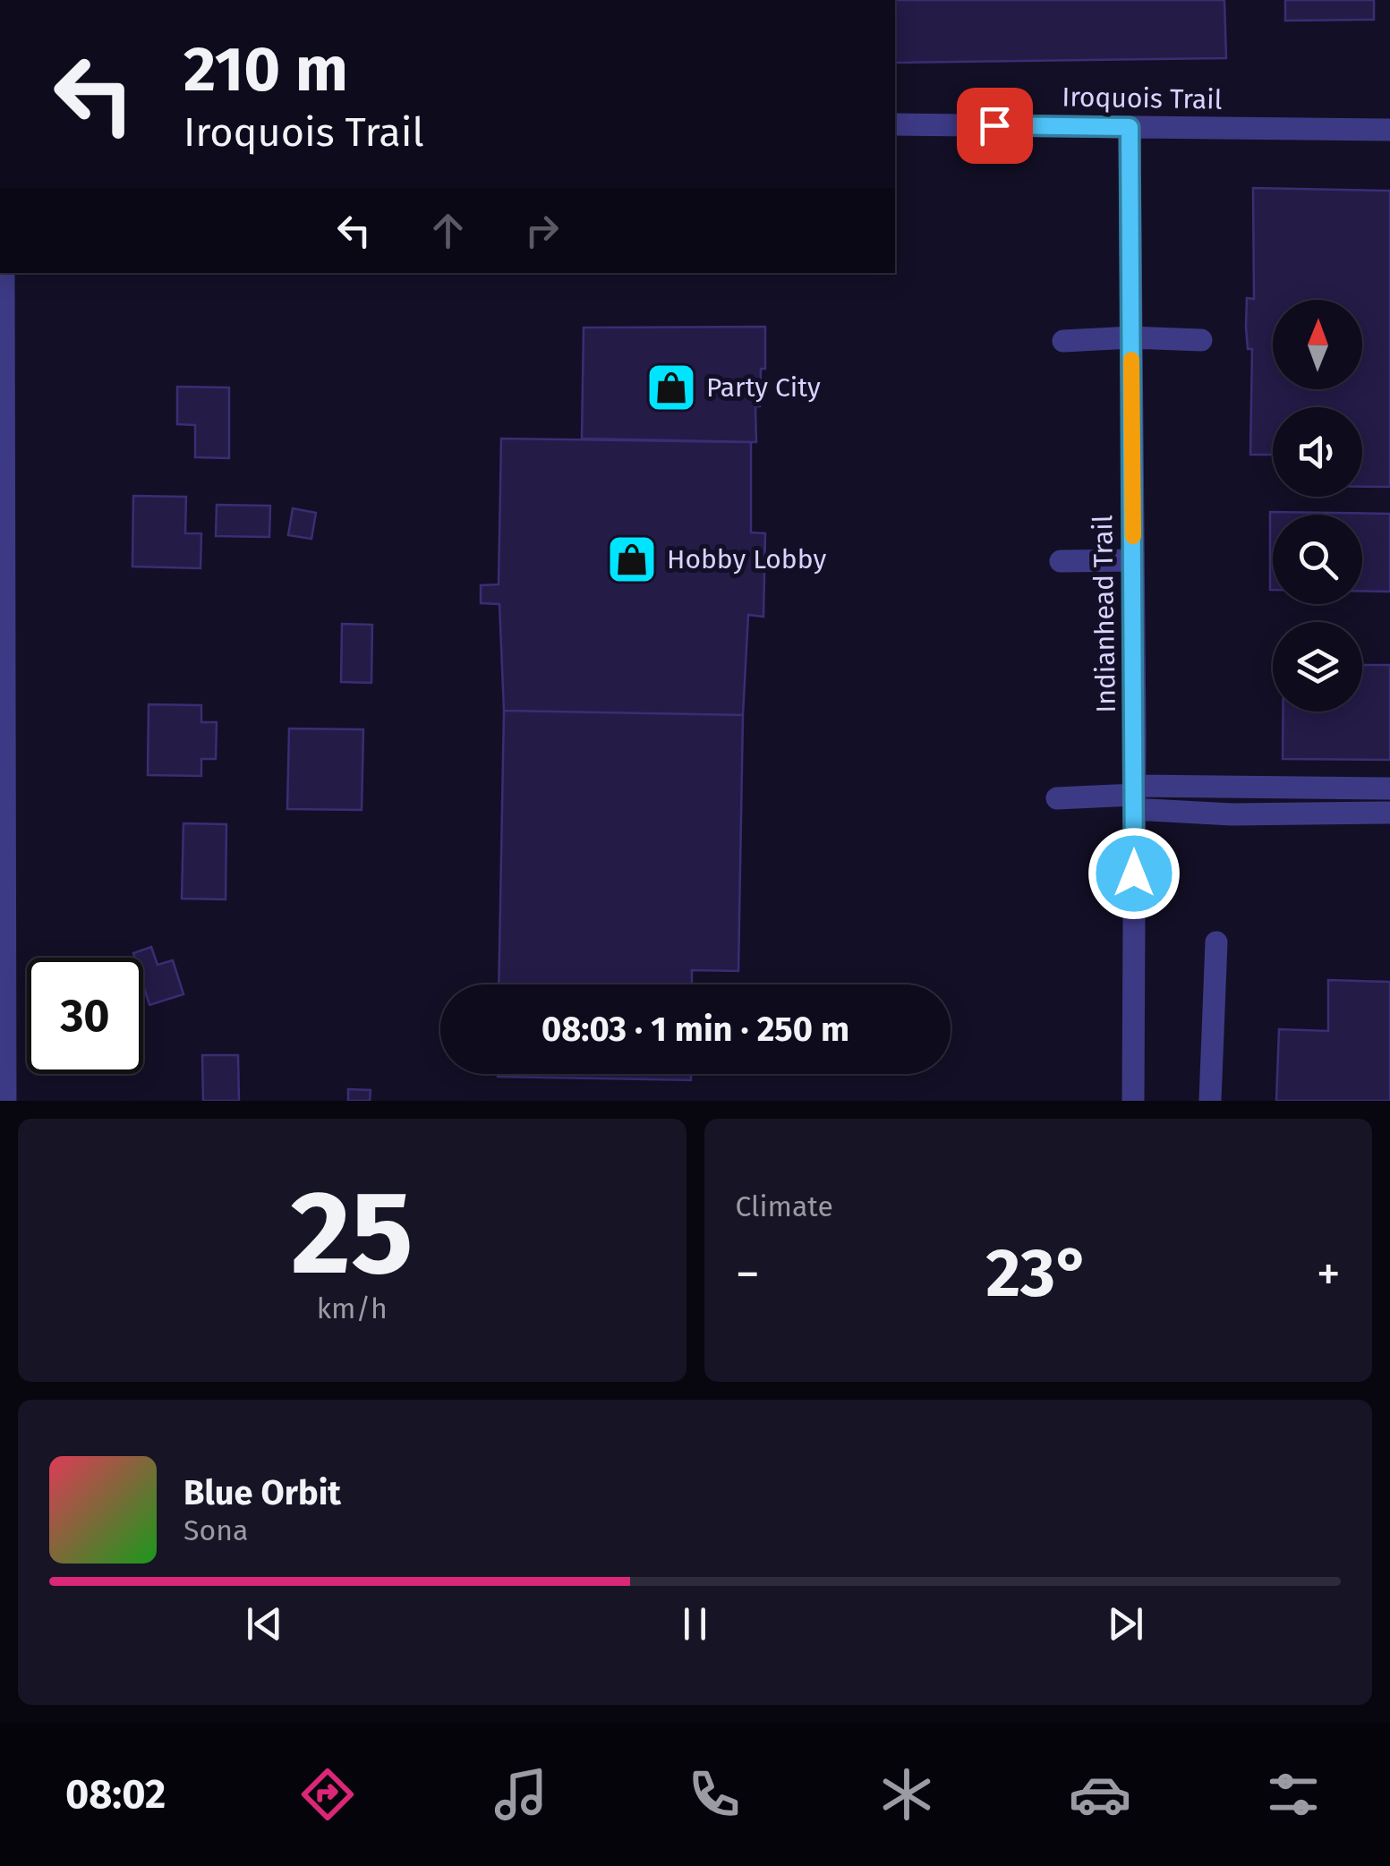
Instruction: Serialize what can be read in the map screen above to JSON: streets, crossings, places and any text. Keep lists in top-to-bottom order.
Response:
{
  "streets": {
    "street": ["Iroquois Trail", "Indianhead Trail"]
  },
  "crossings": [
    ["Iroquois Trail", "Indianhead Trail"]
  ],
  "places": {
    "shop": ["Party City", "Hobby Lobby"]
  },
  "north": "top",
  "page": {
    "turn": ["210 m", "Iroquois Trail"],
    "limit": "30",
    "trip": "08:03 · 1 min · 250 m",
    "tile": [
      ["25", "km/h"],
      "Climate"
    ],
    "heat": ["−", "23°", "+"],
    "song": ["Blue Orbit", "Sona"],
    "tabs": "08:02"
  }
}
